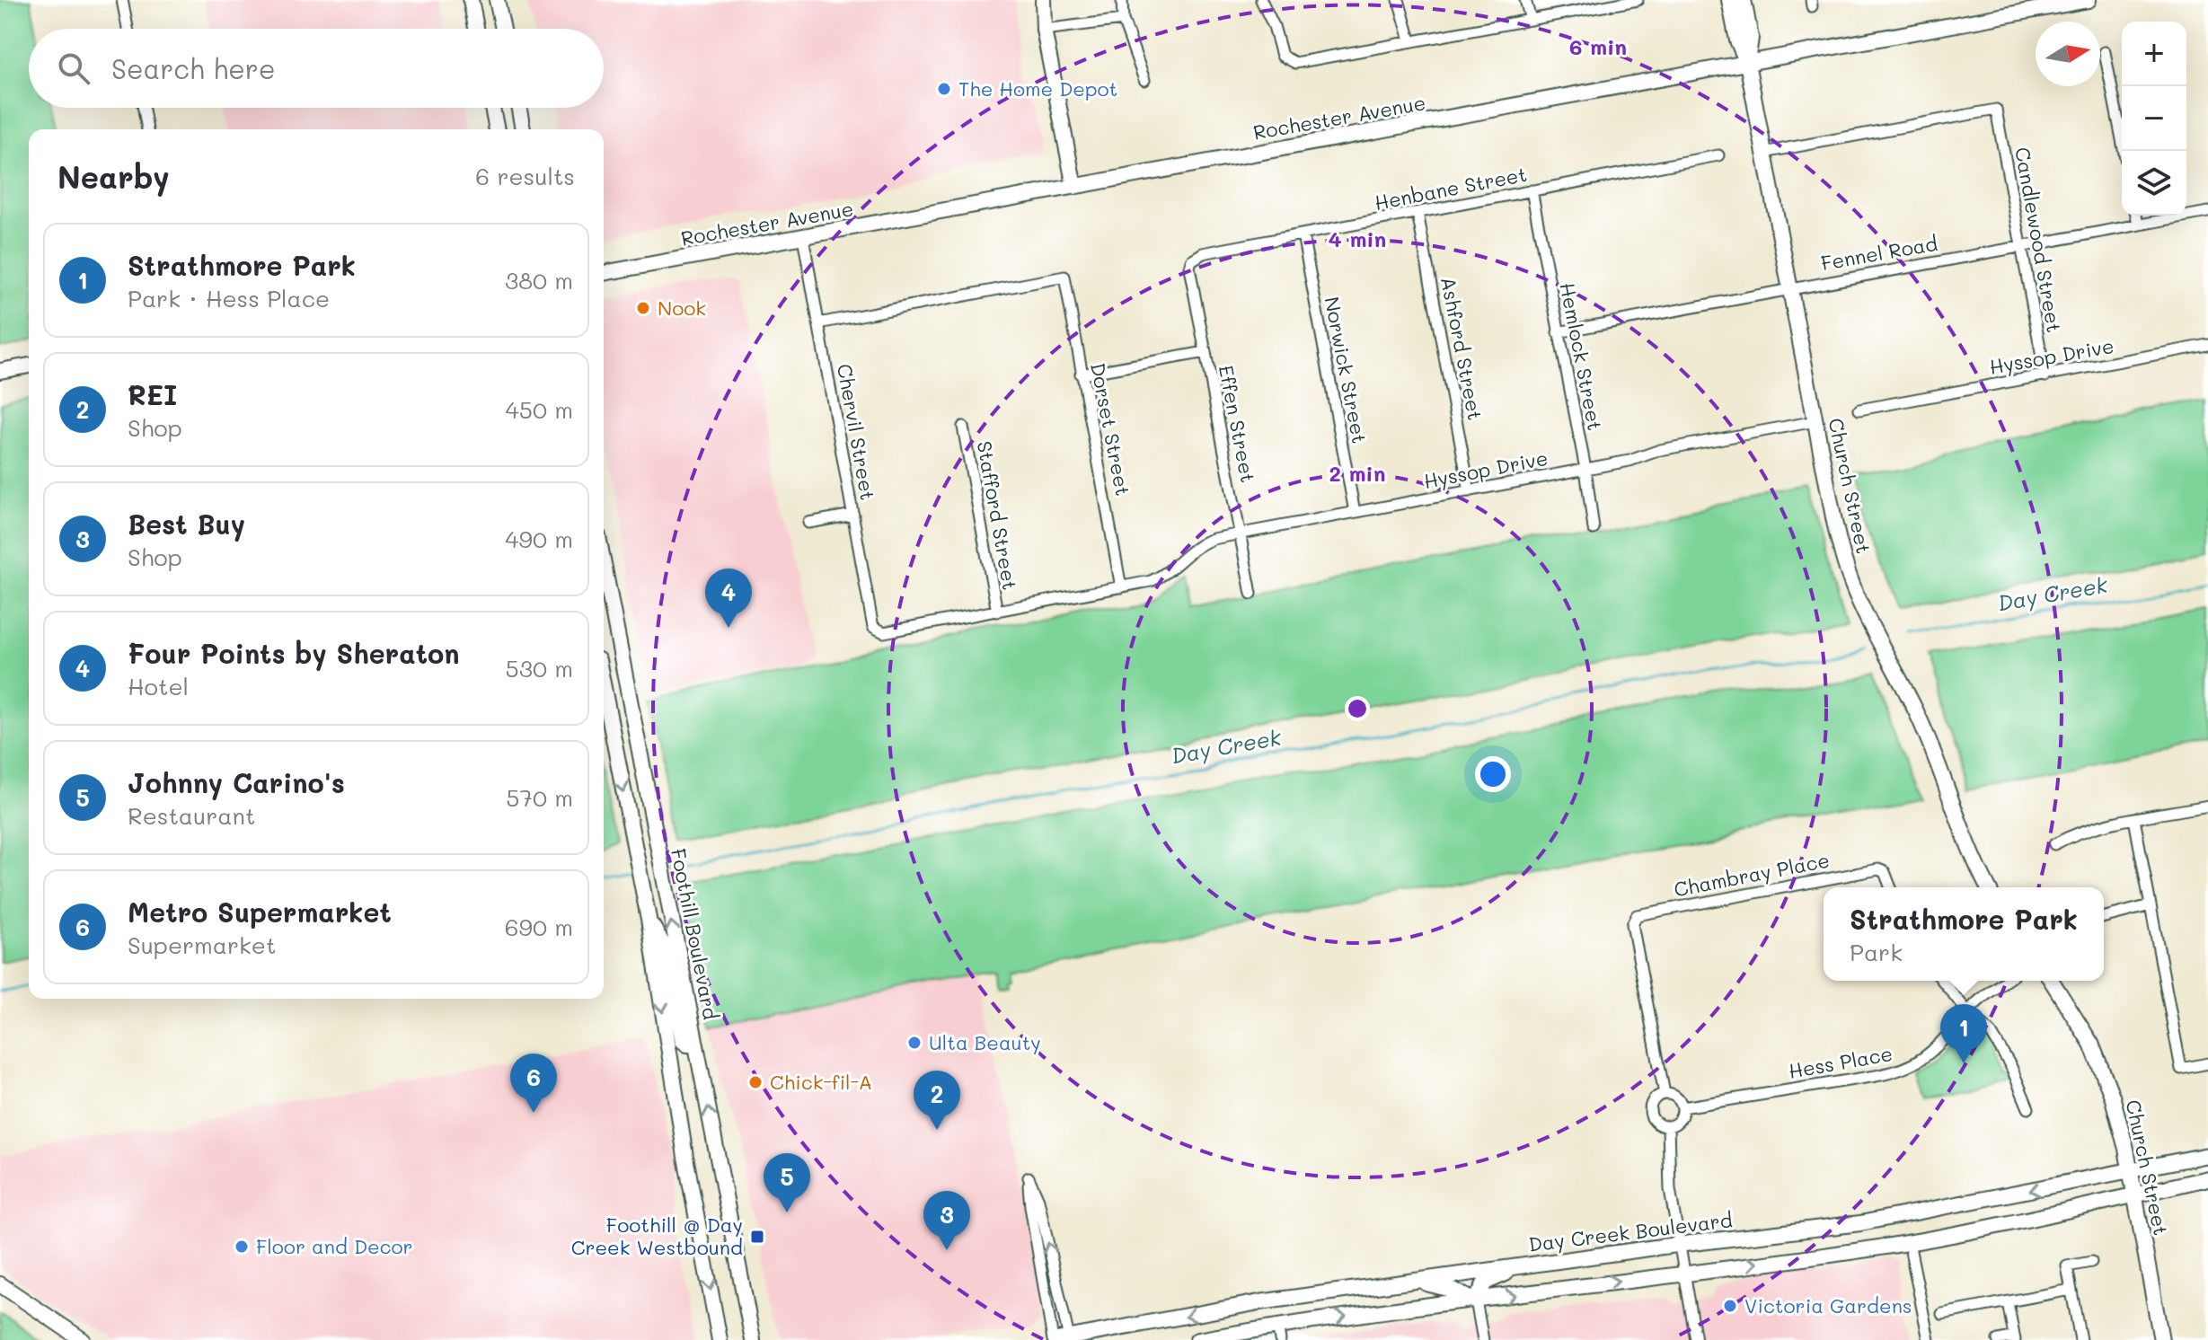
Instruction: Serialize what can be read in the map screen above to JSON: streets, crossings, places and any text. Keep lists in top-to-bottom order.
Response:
{
  "streets": {
    "main road": [
      "Rochester Avenue",
      "Church Street",
      "Foothill Boulevard",
      "Day Creek Boulevard"
    ],
    "street": [
      "Henbane Street",
      "Candlewood Street",
      "Fennel Road",
      "Ashford Street",
      "Hemlock Street",
      "Hyssop Drive",
      "Norwick Street",
      "Effen Street",
      "Dorset Street",
      "Chervil Street",
      "Stafford Street",
      "Chambray Place",
      "Hess Place"
    ]
  },
  "crossings": [
    ["Rochester Avenue", "Chervil Street"],
    ["Rochester Avenue", "Church Street"],
    ["Henbane Street", "Ashford Street"],
    ["Henbane Street", "Hemlock Street"],
    ["Henbane Street", "Norwick Street"],
    ["Henbane Street", "Effen Street"],
    ["Candlewood Street", "Fennel Road"],
    ["Candlewood Street", "Hyssop Drive"],
    ["Candlewood Street", "Church Street"],
    ["Fennel Road", "Hemlock Street"],
    ["Fennel Road", "Church Street"],
    ["Ashford Street", "Hyssop Drive"],
    ["Hemlock Street", "Hyssop Drive"],
    ["Hyssop Drive", "Norwick Street"],
    ["Hyssop Drive", "Effen Street"],
    ["Hyssop Drive", "Dorset Street"],
    ["Hyssop Drive", "Chervil Street"],
    ["Hyssop Drive", "Church Street"],
    ["Hyssop Drive", "Stafford Street"],
    ["Dorset Street", "Chervil Street"],
    ["Church Street", "Day Creek Boulevard"],
    ["Chambray Place", "Hess Place"]
  ],
  "water": ["Day Creek"],
  "places": {
    "other": [
      "The Home Depot",
      "Nook",
      "Ulta Beauty",
      "Chick-fil-A",
      "Floor and Decor",
      "Victoria Gardens"
    ],
    "transit": ["Foothill @ Day Creek Westbound"]
  },
  "north": "right",
  "page": {
    "map_buttons": ["+", "−"],
    "search": "Search here",
    "heading": ["Nearby", "6 results"],
    "list": [
      {
        "mark": "1",
        "name": "Strathmore Park",
        "note": "Park · Hess Place",
        "value": "380 m"
      },
      {
        "mark": "2",
        "name": "REI",
        "note": "Shop",
        "value": "450 m"
      },
      {
        "mark": "3",
        "name": "Best Buy",
        "note": "Shop",
        "value": "490 m"
      },
      {
        "mark": "4",
        "name": "Four Points by Sheraton",
        "note": "Hotel",
        "value": "530 m"
      },
      {
        "mark": "5",
        "name": "Johnny Carino's",
        "note": "Restaurant",
        "value": "570 m"
      },
      {
        "mark": "6",
        "name": "Metro Supermarket",
        "note": "Supermarket",
        "value": "690 m"
      }
    ],
    "pins": [
      "4",
      "1",
      "6",
      "2",
      "5",
      "3"
    ],
    "popup": ["Strathmore Park", "Park"]
  },
  "rings": ["6 min", "4 min", "2 min"]
}
